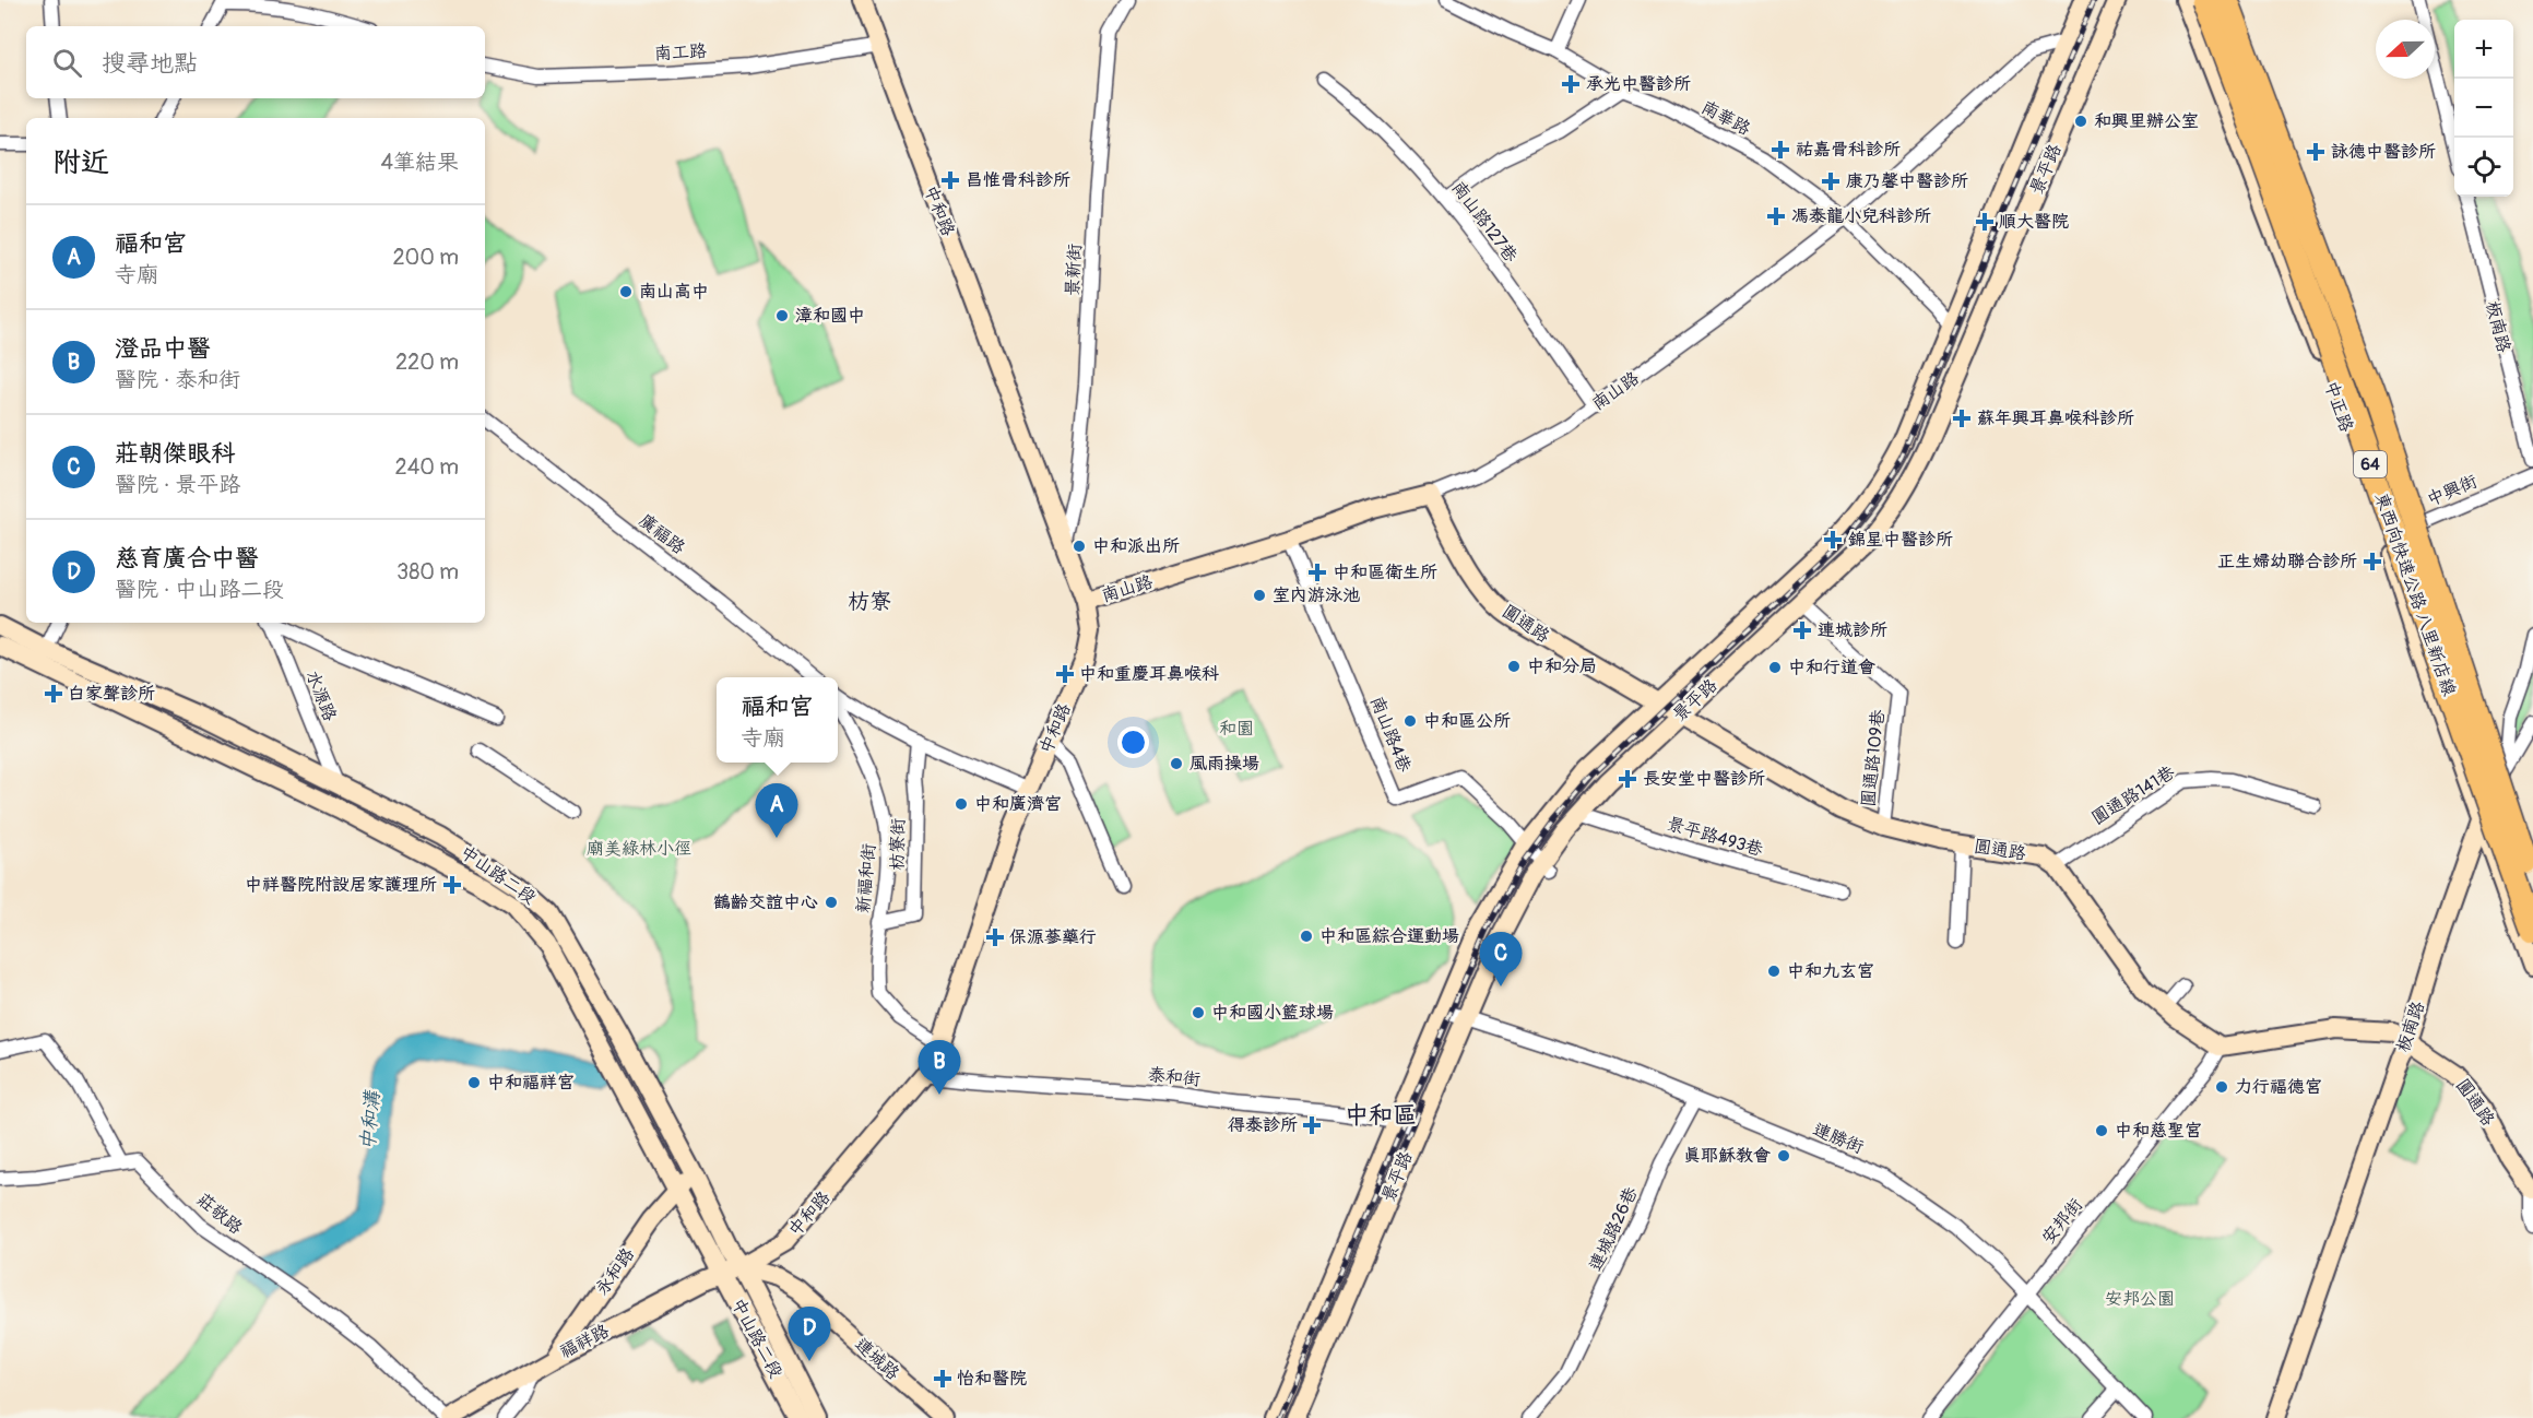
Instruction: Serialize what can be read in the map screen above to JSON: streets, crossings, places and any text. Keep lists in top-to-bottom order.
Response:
{
  "streets": {
    "highway": ["64", "東西向快速公路 八里新店線"],
    "street": [
      "南工路",
      "南華路",
      "景平路",
      "中和路",
      "南山路127巷",
      "景新街",
      "板南路",
      "南山路",
      "中正路",
      "中興街",
      "廣福路",
      "圓通路",
      "水源路",
      "南山路4巷",
      "圓通路109巷",
      "圓通路141巷",
      "景平路493巷",
      "枋寮街",
      "中山路二段",
      "新福和街",
      "泰和街",
      "連勝街",
      "莊敬路",
      "安邦街",
      "連城路26巷",
      "永和路",
      "福祥路",
      "連城路"
    ]
  },
  "crossings": [
    ["南工路", "中和路"],
    ["南華路", "景平路"],
    ["南華路", "南山路"],
    ["景平路", "南山路"],
    ["景平路", "圓通路"],
    ["景平路", "南山路4巷"],
    ["景平路", "圓通路109巷"],
    ["景平路", "景平路493巷"],
    ["景平路", "泰和街"],
    ["景平路", "連勝街"],
    ["中和路", "景新街"],
    ["中和路", "南山路"],
    ["中和路", "中山路二段"],
    ["中和路", "新福和街"],
    ["中和路", "泰和街"],
    ["中和路", "福祥路"],
    ["中和路", "連城路"],
    ["南山路127巷", "南山路"],
    ["板南路", "中正路"],
    ["板南路", "圓通路"],
    ["南山路", "圓通路"],
    ["南山路", "南山路4巷"],
    ["中正路", "中興街"],
    ["圓通路", "圓通路109巷"],
    ["圓通路", "圓通路141巷"],
    ["圓通路", "安邦街"],
    ["水源路", "中山路二段"],
    ["枋寮街", "新福和街"],
    ["中山路二段", "永和路"],
    ["中山路二段", "福祥路"],
    ["中山路二段", "連城路"],
    ["連勝街", "安邦街"],
    ["連勝街", "連城路26巷"],
    ["永和路", "福祥路"],
    ["福祥路", "連城路"]
  ],
  "districts": ["枋寮", "中和區"],
  "water": ["中和溝"],
  "parks": ["和園", "廟美綠林小徑", "安邦公園"],
  "places": {
    "health": [
      "承光中醫診所",
      "祐嘉骨科診所",
      "詠德中醫診所",
      "昌惟骨科診所",
      "康乃馨中醫診所",
      "馮泰龍小兒科診所",
      "順大醫院",
      "蘇年興耳鼻喉科診所",
      "錦星中醫診所",
      "正生婦幼聯合診所",
      "中和區衛生所",
      "連城診所",
      "中和重慶耳鼻喉科",
      "白家聲診所",
      "長安堂中醫診所",
      "中祥醫院附設居家護理所",
      "保源蔘藥行",
      "得泰診所",
      "怡和醫院"
    ],
    "other": [
      "和興里辦公室",
      "南山高中",
      "漳和國中",
      "中和派出所",
      "室內游泳池",
      "中和分局",
      "中和行道會",
      "中和區公所",
      "風雨操場",
      "中和廣濟宮",
      "鶴齡交誼中心",
      "中和區綜合運動場",
      "中和九玄宮",
      "中和國小籃球場",
      "中和福祥宮",
      "力行福德宮",
      "中和慈聖宮",
      "真耶穌教會"
    ]
  },
  "north": "left",
  "page": {
    "map_buttons": ["+", "−"],
    "search": "搜尋地點",
    "heading": ["附近", "4筆結果"],
    "list": [
      {
        "mark": "A",
        "name": "福和宮",
        "note": "寺廟",
        "value": "200 m"
      },
      {
        "mark": "B",
        "name": "澄品中醫",
        "note": "醫院 · 泰和街",
        "value": "220 m"
      },
      {
        "mark": "C",
        "name": "莊朝傑眼科",
        "note": "醫院 · 景平路",
        "value": "240 m"
      },
      {
        "mark": "D",
        "name": "慈育廣合中醫",
        "note": "醫院 · 中山路二段",
        "value": "380 m"
      }
    ],
    "popup": ["福和宮", "寺廟"],
    "pins": [
      "A",
      "C",
      "B",
      "D"
    ]
  }
}
